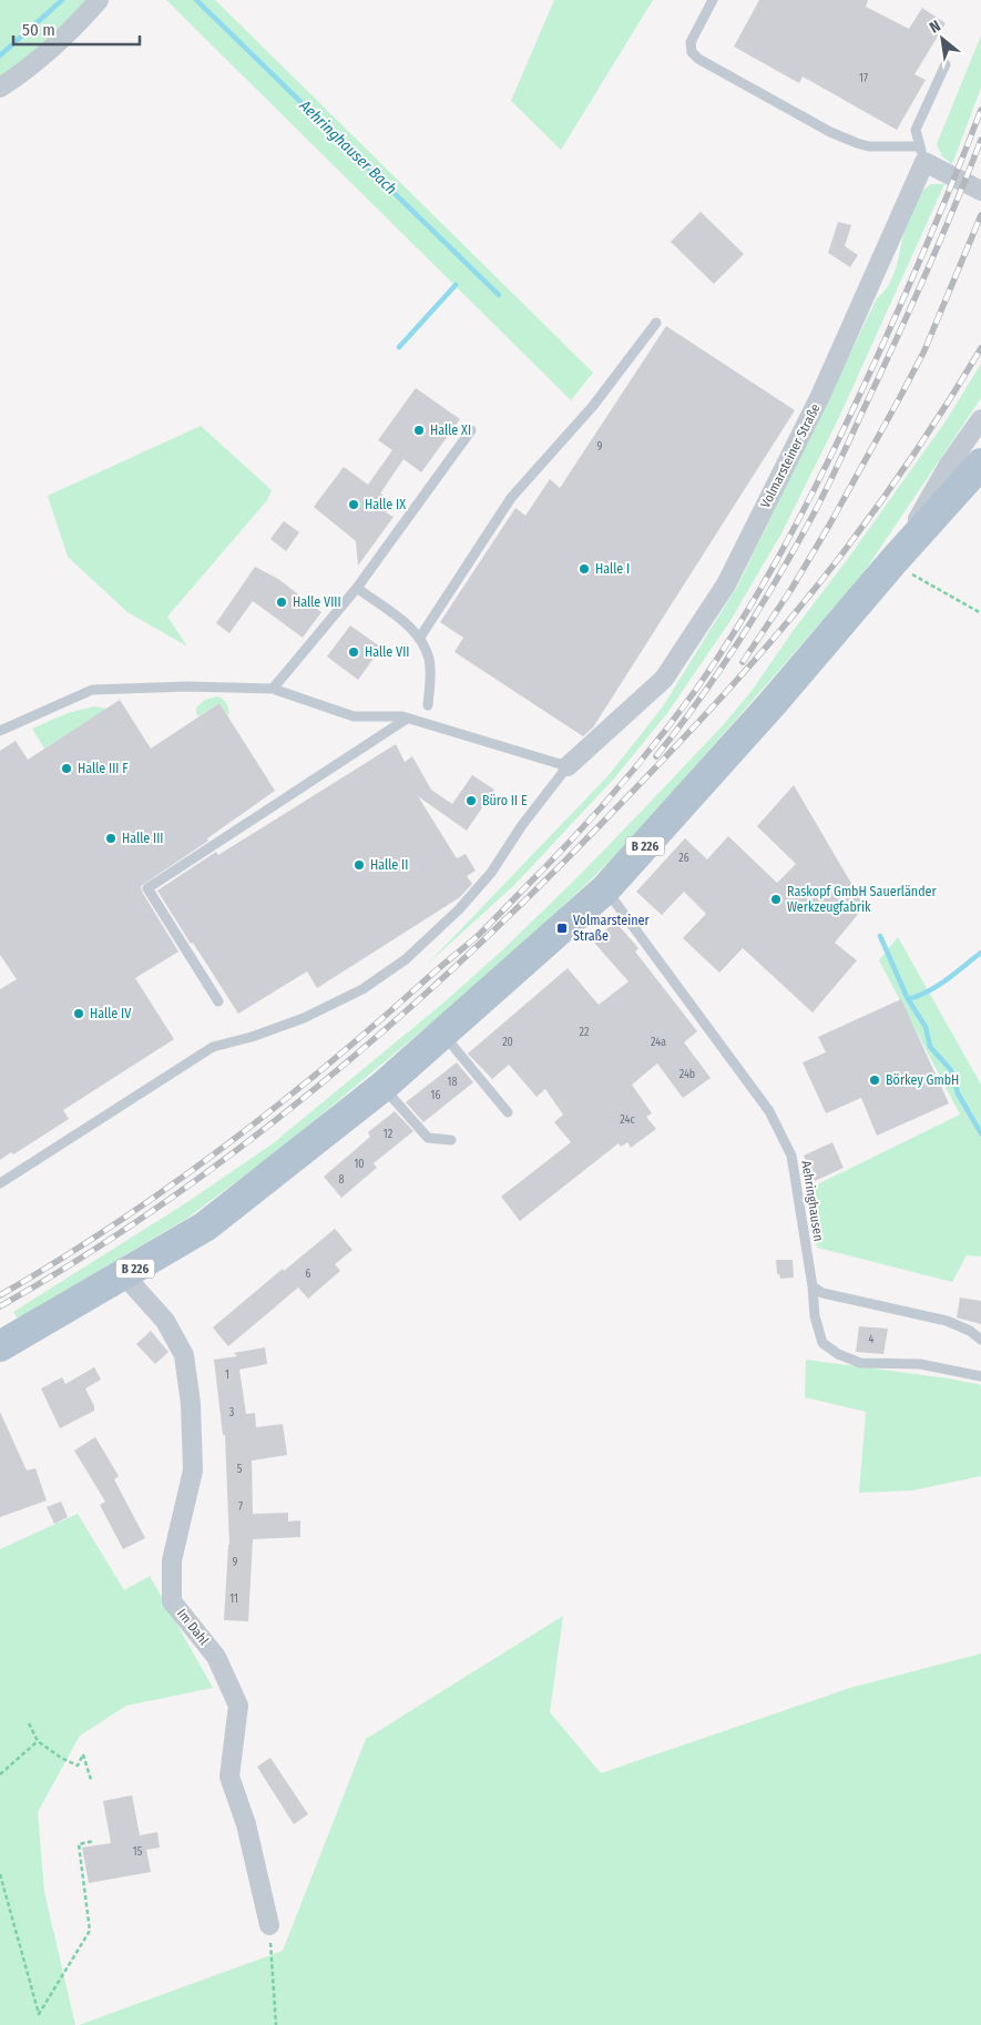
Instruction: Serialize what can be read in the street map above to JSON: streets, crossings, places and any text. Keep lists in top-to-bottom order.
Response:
{
  "streets": {
    "main road": ["B 226"],
    "street": ["Volmarsteiner Straße", "Im Dahl"],
    "lane": ["Aehringhausen"]
  },
  "crossings": [
    ["B 226", "Aehringhausen"],
    ["B 226", "Im Dahl"]
  ],
  "water": ["Aehringhauser Bach"],
  "places": {
    "other": [
      "Halle XI",
      "Halle IX",
      "Halle I",
      "Halle VIII",
      "Halle VII",
      "Halle III F",
      "Büro II E",
      "Halle III",
      "Halle II",
      "Raskopf GmbH Sauerländer Werkzeugfabrik",
      "Halle IV",
      "Börkey GmbH"
    ],
    "transit": ["Volmarsteiner Straße"]
  },
  "house_numbers": [
    "17",
    "9",
    "26",
    "22",
    "20",
    "24a",
    "24b",
    "18",
    "16",
    "24c",
    "12",
    "10",
    "8",
    "6",
    "4",
    "1",
    "3",
    "5",
    "7",
    "9",
    "11",
    "15"
  ],
  "scale_bar": "50 m",
  "north": "top left"
}
